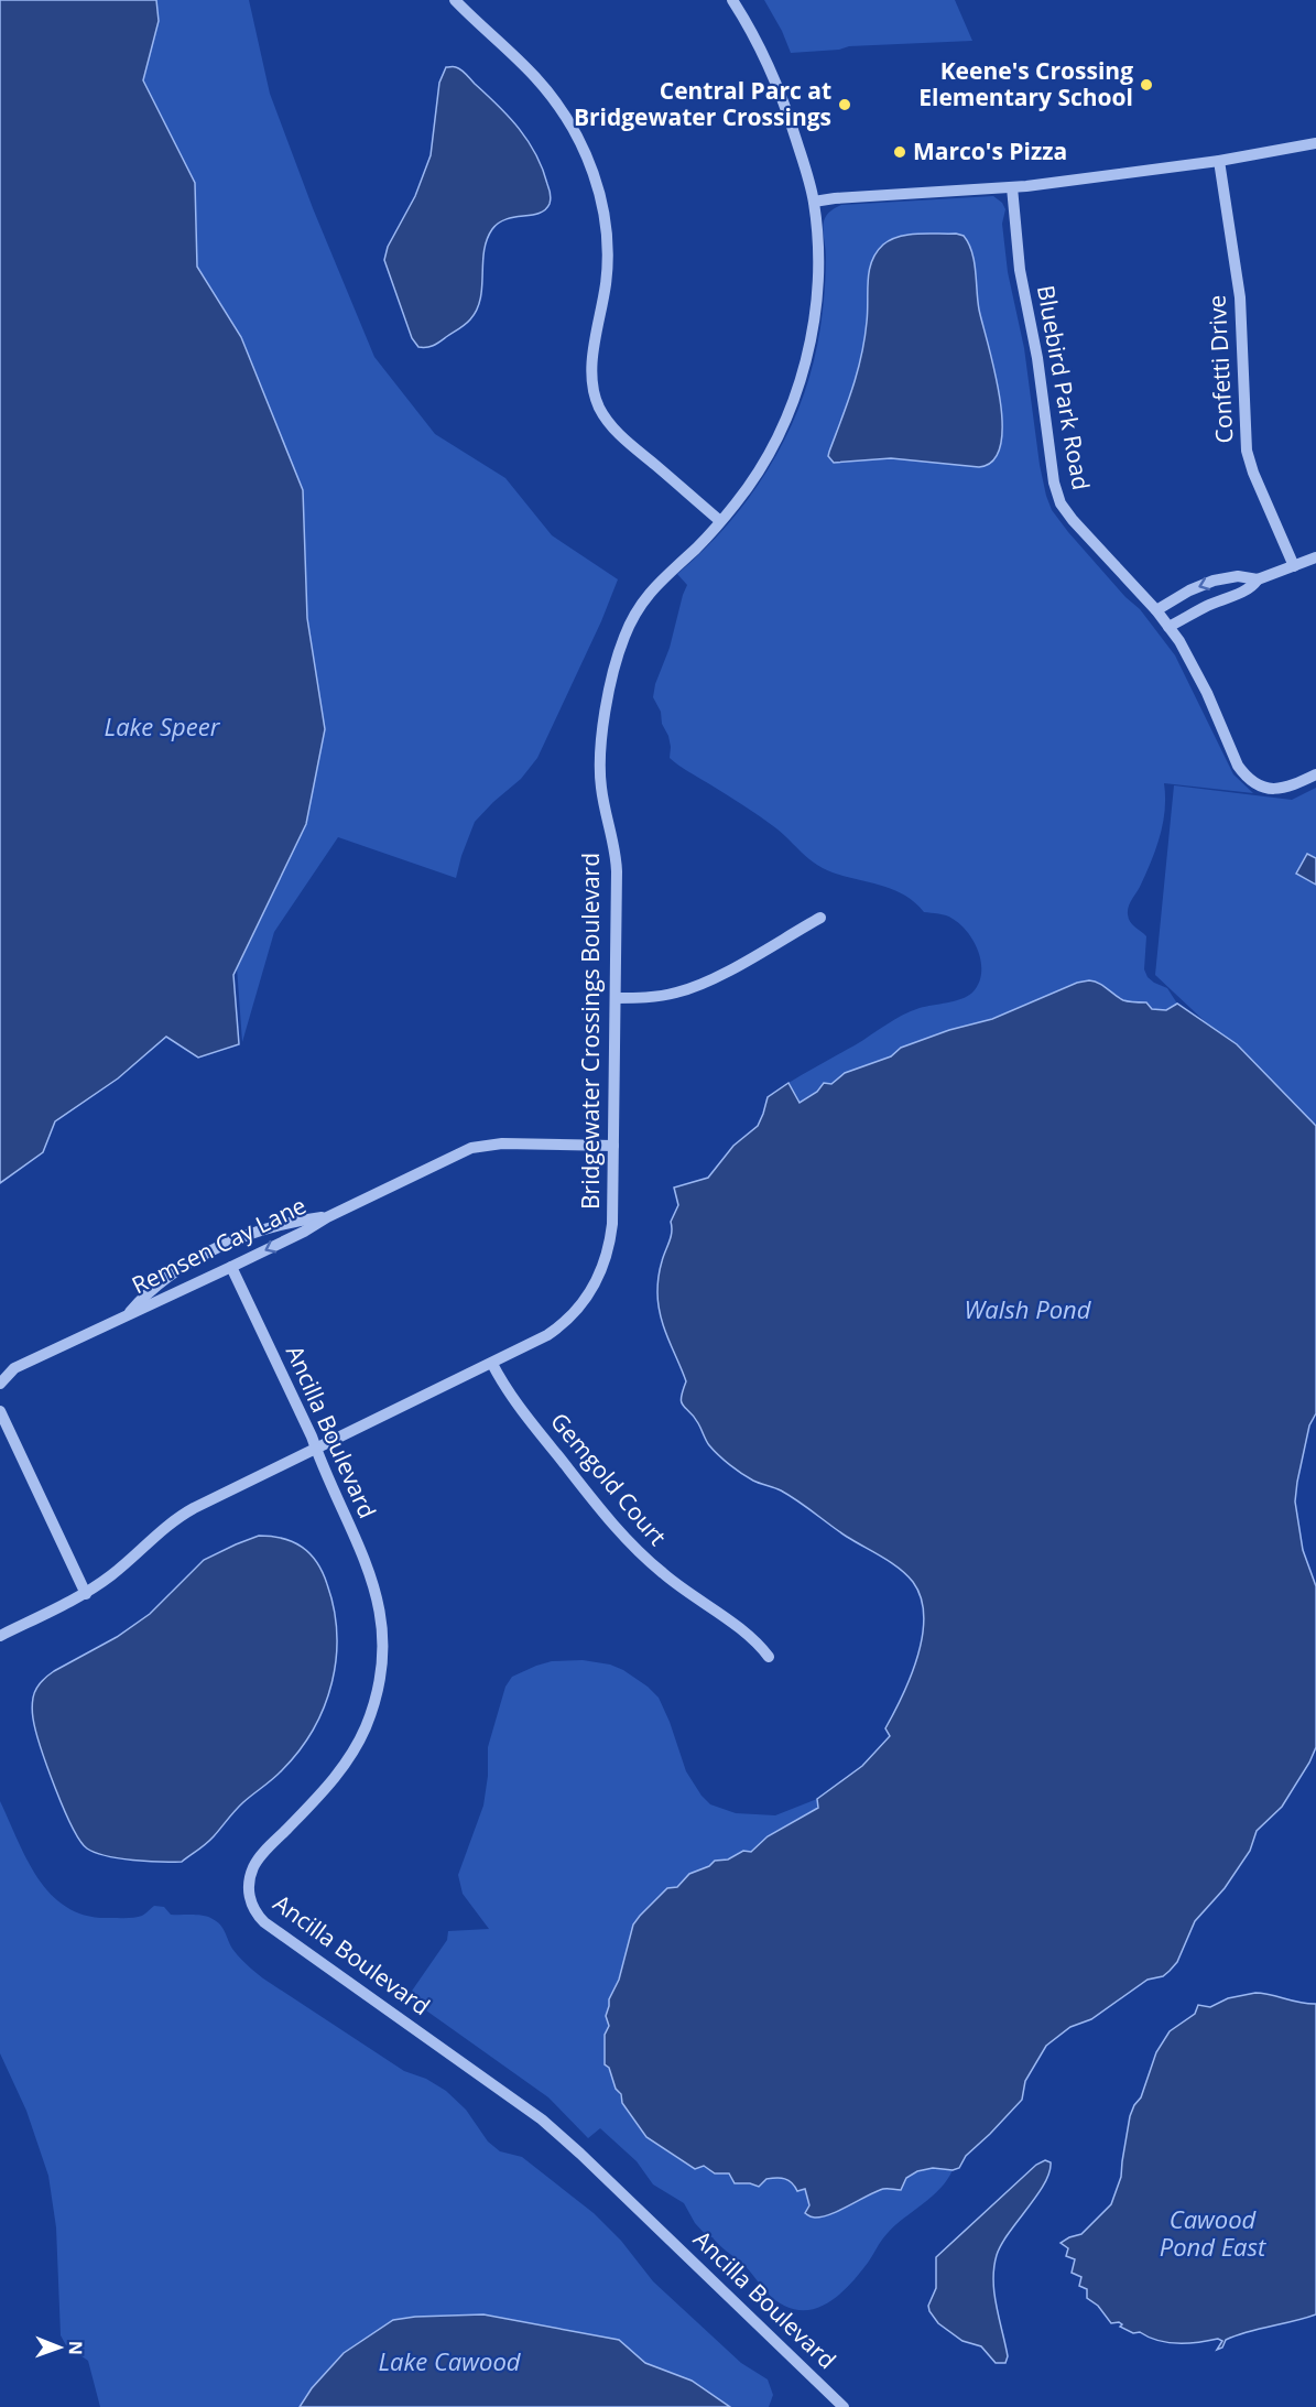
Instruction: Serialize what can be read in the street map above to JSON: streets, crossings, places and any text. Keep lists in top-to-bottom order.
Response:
{
  "streets": {
    "street": [
      "Confetti Drive",
      "Bluebird Park Road",
      "Bridgewater Crossings Boulevard",
      "Remsen Cay Lane",
      "Ancilla Boulevard",
      "Gemgold Court"
    ]
  },
  "crossings": [
    ["Bridgewater Crossings Boulevard", "Remsen Cay Lane"],
    ["Bridgewater Crossings Boulevard", "Ancilla Boulevard"],
    ["Bridgewater Crossings Boulevard", "Gemgold Court"],
    ["Remsen Cay Lane", "Ancilla Boulevard"]
  ],
  "water": [
    "Lake Speer",
    "Walsh Pond",
    "Cawood Pond East",
    "Lake Cawood"
  ],
  "places": ["Keene's Crossing Elementary School", "Central Parc at Bridgewater Crossings", "Marco's Pizza"],
  "north": "right"
}
